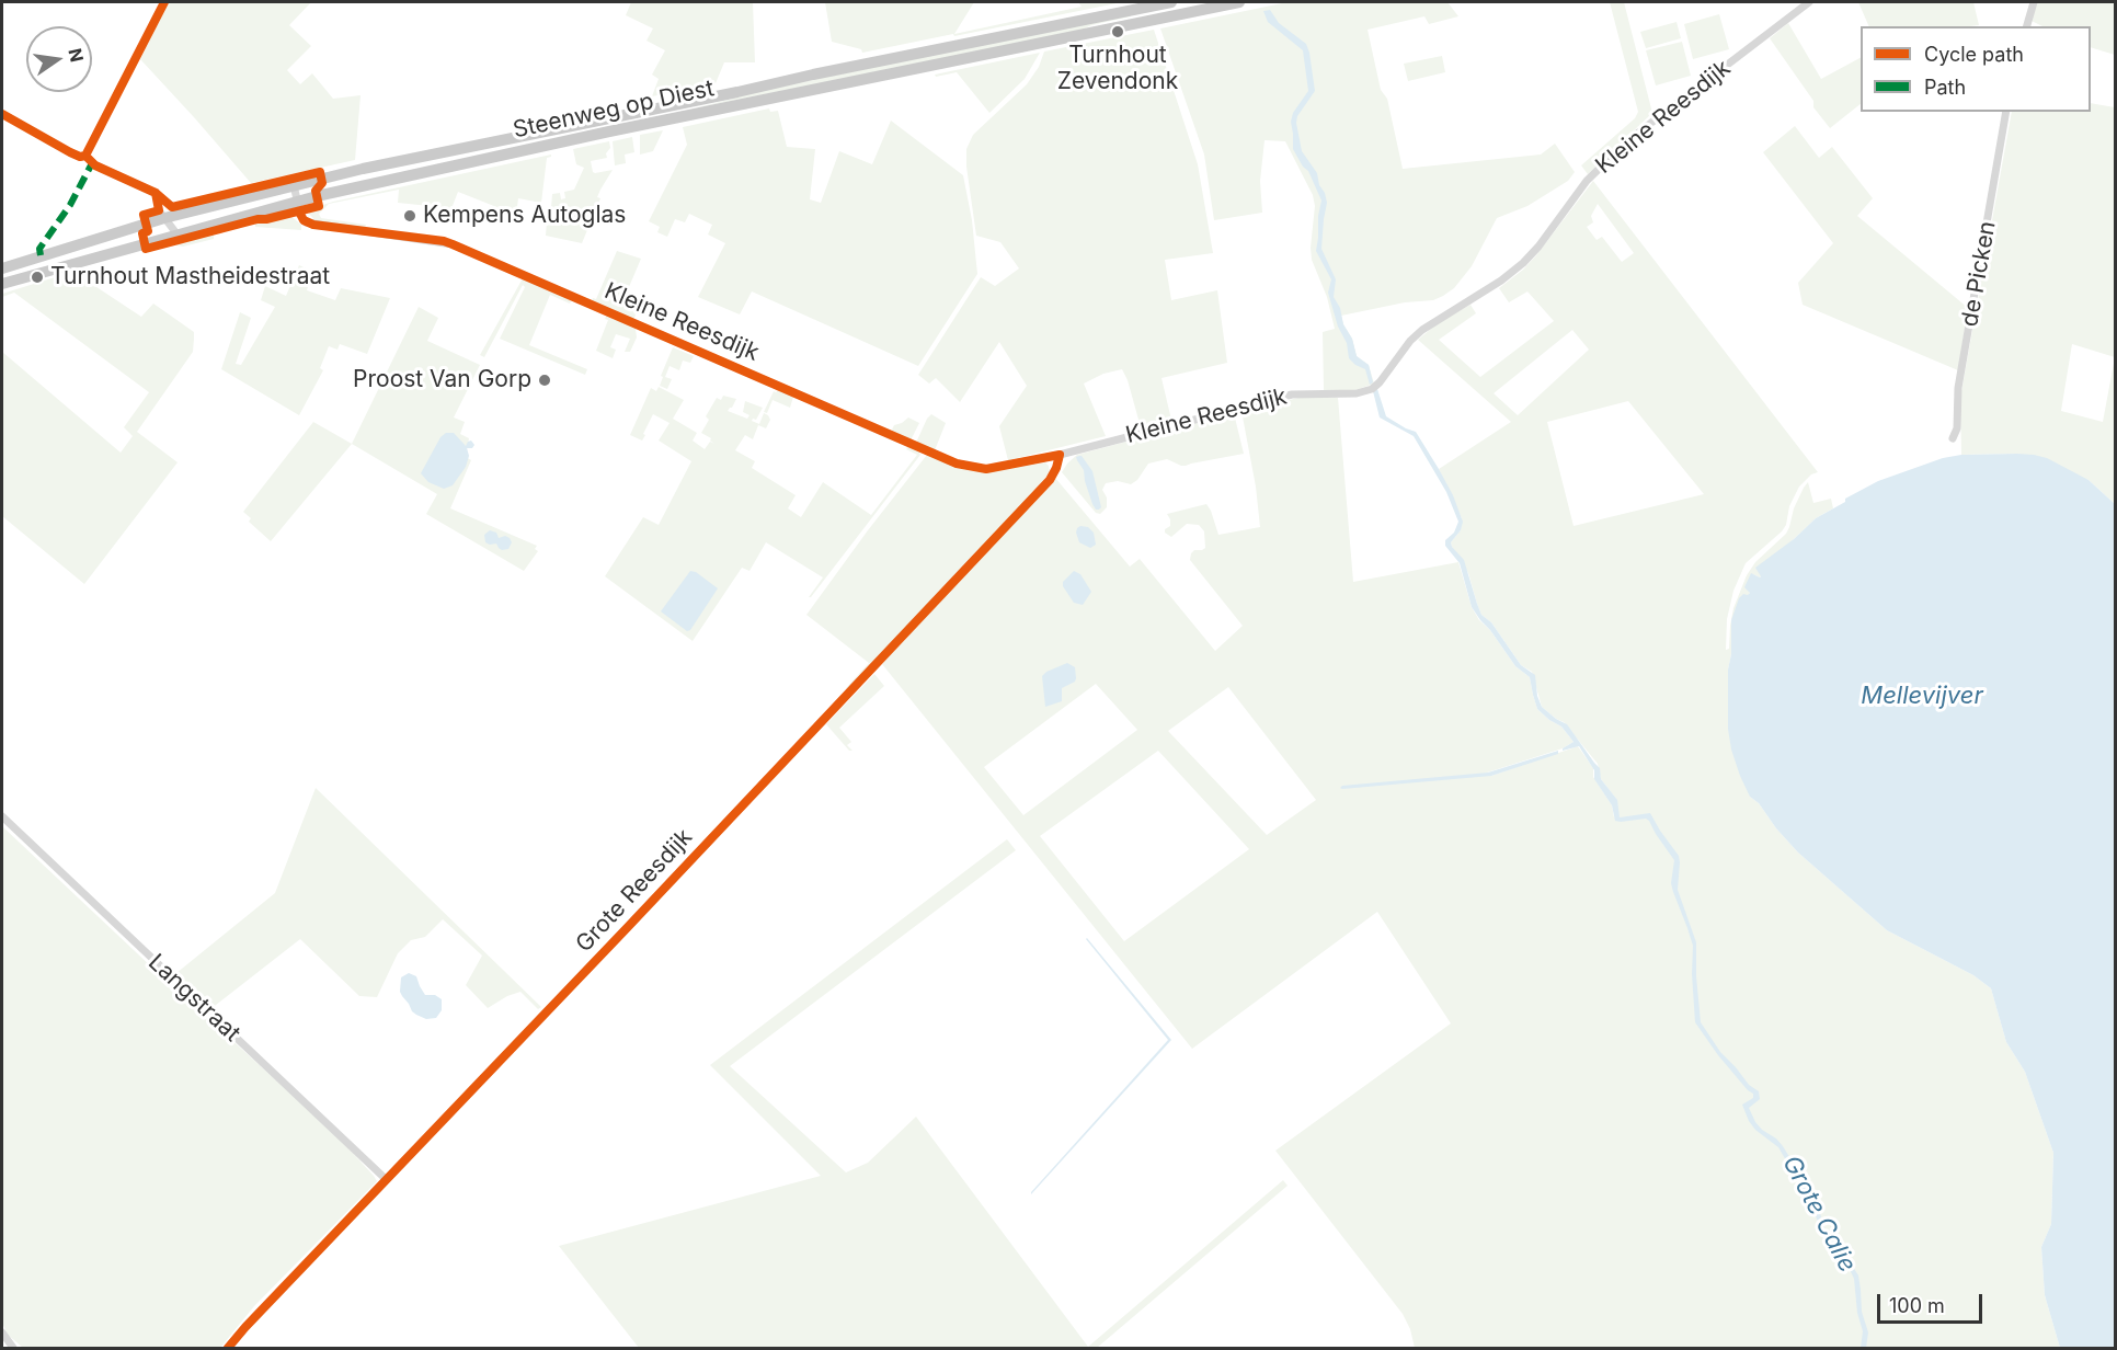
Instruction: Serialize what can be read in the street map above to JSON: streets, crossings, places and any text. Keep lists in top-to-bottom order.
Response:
{
  "streets": {
    "main road": ["Steenweg op Diest"],
    "street": [
      "Kleine Reesdijk",
      "de Picken",
      "Grote Reesdijk",
      "Langstraat"
    ]
  },
  "crossings": [
    ["Steenweg op Diest", "Kleine Reesdijk"],
    ["Kleine Reesdijk", "Grote Reesdijk"],
    ["Grote Reesdijk", "Langstraat"]
  ],
  "water": ["Mellevijver", "Grote Calie"],
  "places": [
    "Turnhout Zevendonk",
    "Kempens Autoglas",
    "Turnhout Mastheidestraat",
    "Proost Van Gorp"
  ],
  "legend": ["Cycle path", "Path"],
  "scale_bar": "100 m",
  "north": "right"
}
